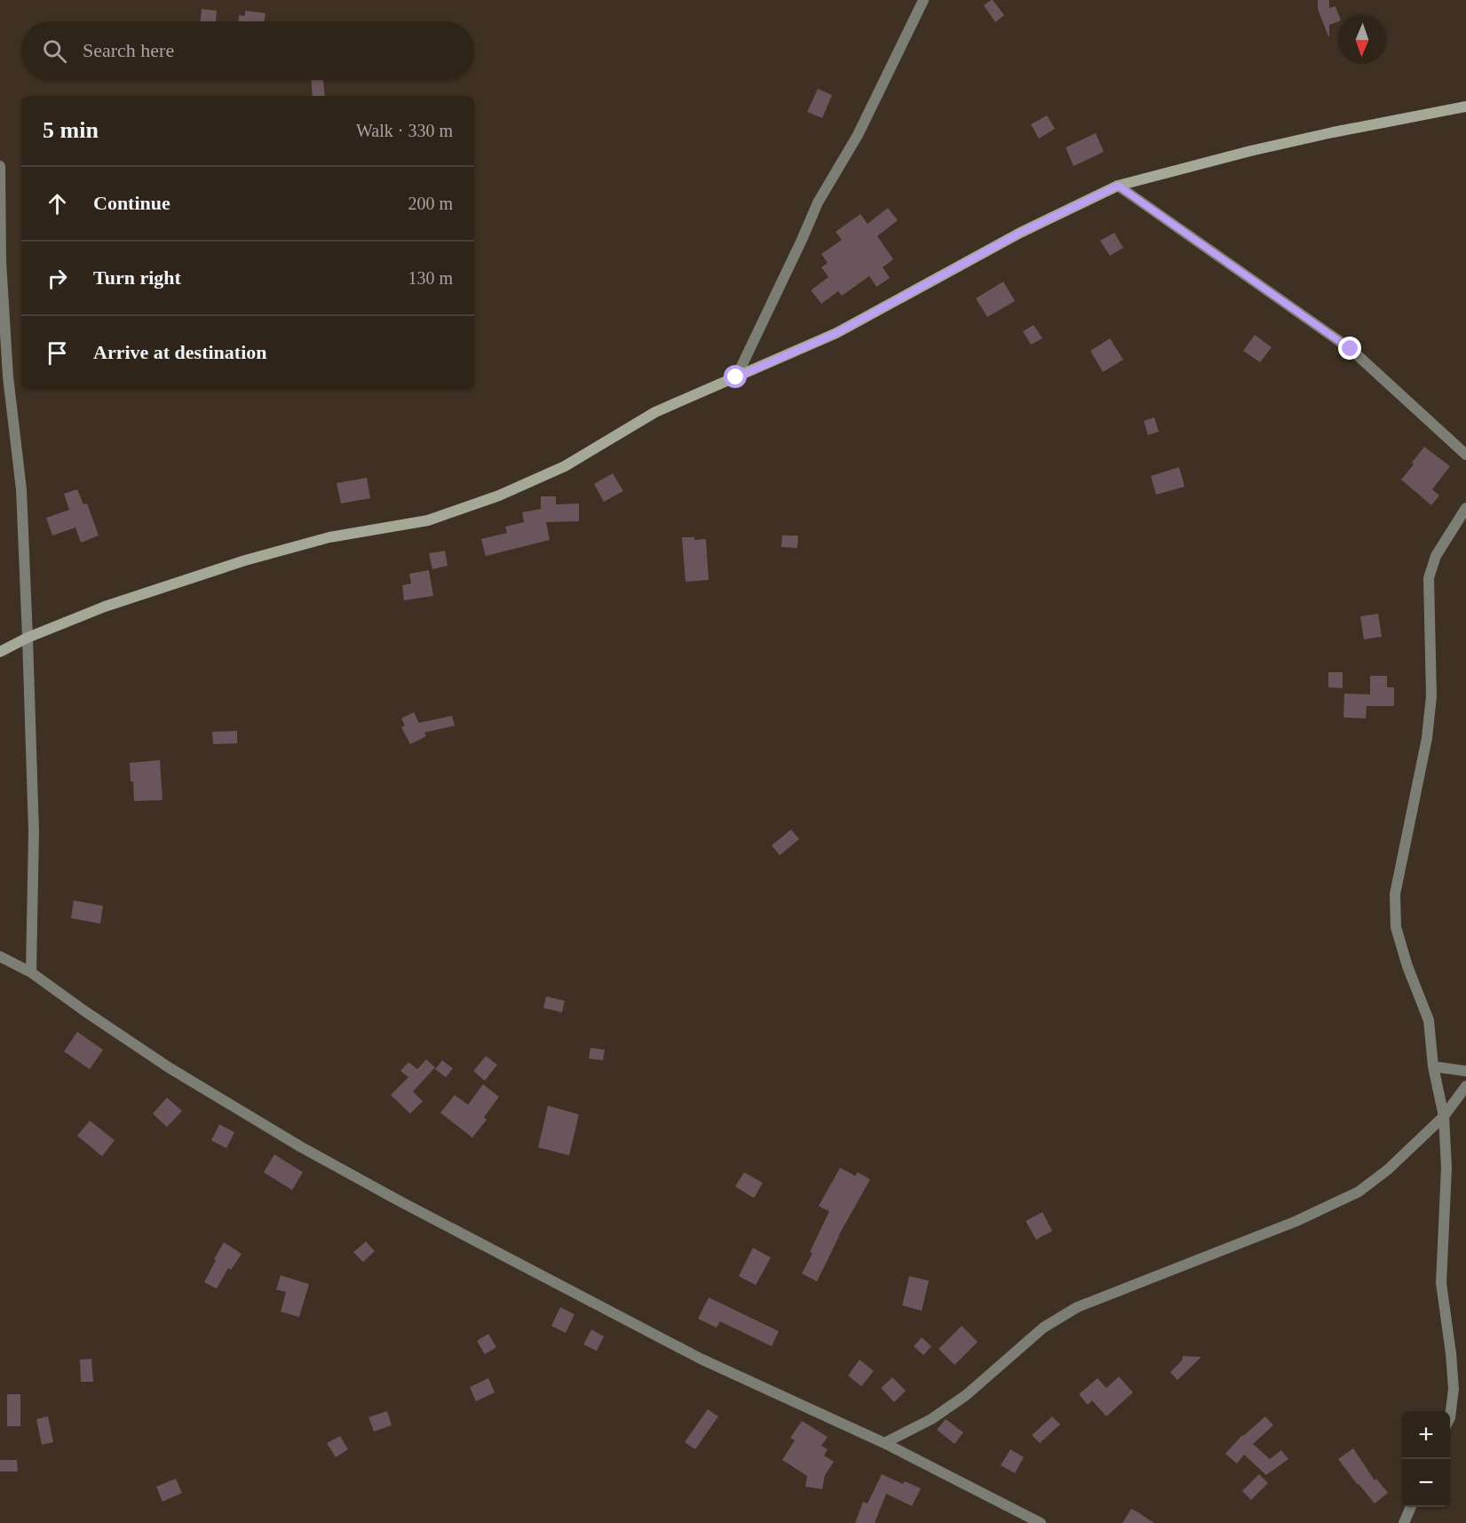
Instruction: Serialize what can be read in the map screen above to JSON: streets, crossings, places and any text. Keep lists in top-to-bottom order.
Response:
{
  "north": "bottom",
  "page": {
    "search": "Search here",
    "heading": ["5 min", "Walk · 330 m"],
    "list": [
      ["Continue", "200 m"],
      ["Turn right", "130 m"],
      "Arrive at destination"
    ],
    "map_buttons": ["+", "−"]
  }
}
